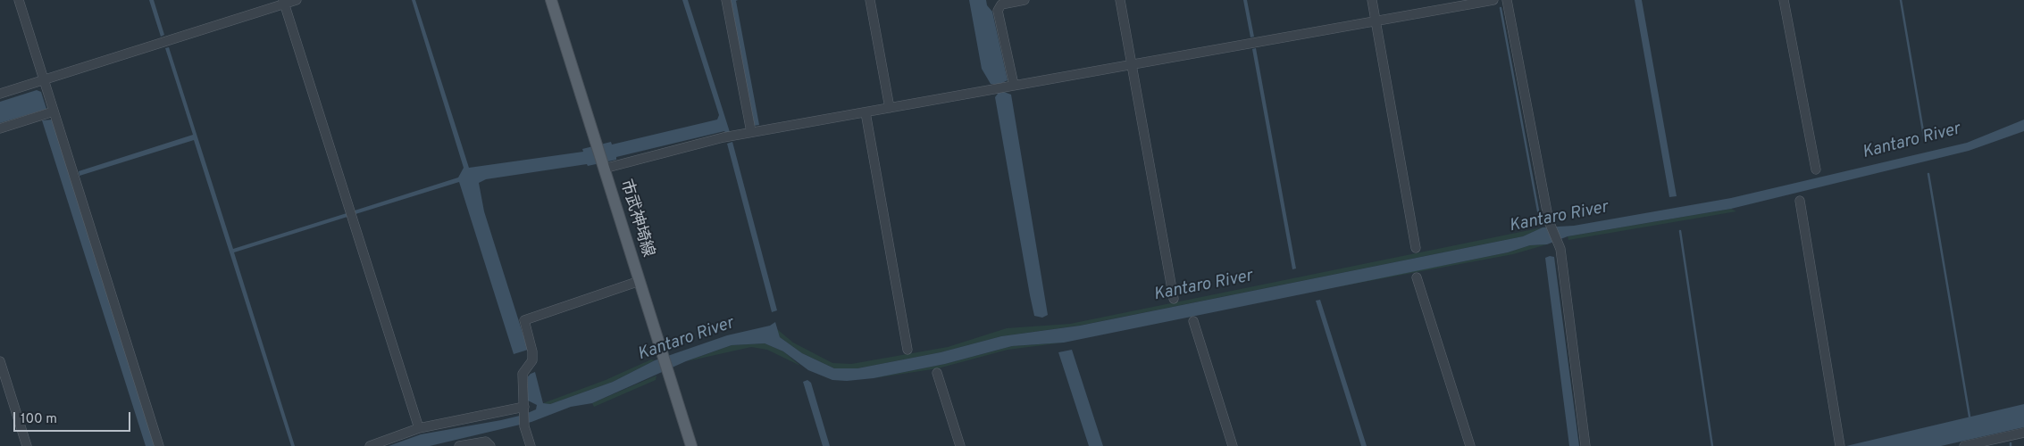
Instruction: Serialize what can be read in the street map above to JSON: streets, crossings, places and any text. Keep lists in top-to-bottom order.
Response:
{
  "streets": {
    "main road": ["市武神埼線"]
  },
  "water": ["Kantaro River"],
  "scale_bar": "100 m"
}
